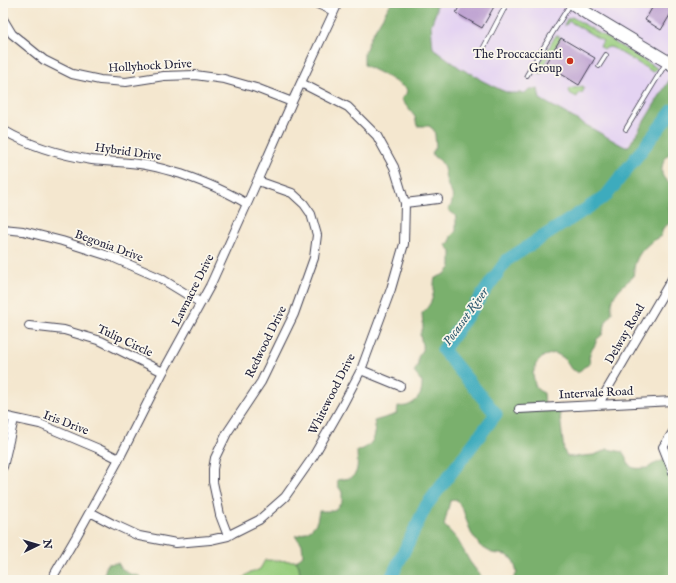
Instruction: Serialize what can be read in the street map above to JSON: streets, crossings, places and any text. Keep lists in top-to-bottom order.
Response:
{
  "streets": {
    "street": [
      "Hollyhock Drive",
      "Hybrid Drive",
      "Begonia Drive",
      "Lawnacre Drive",
      "Delway Road",
      "Tulip Circle",
      "Redwood Drive",
      "Intervale Road",
      "Whitewood Drive",
      "Iris Drive"
    ]
  },
  "crossings": [
    ["Hollyhock Drive", "Lawnacre Drive"],
    ["Hybrid Drive", "Lawnacre Drive"],
    ["Begonia Drive", "Lawnacre Drive"],
    ["Lawnacre Drive", "Tulip Circle"],
    ["Lawnacre Drive", "Redwood Drive"],
    ["Lawnacre Drive", "Whitewood Drive"],
    ["Lawnacre Drive", "Iris Drive"],
    ["Delway Road", "Intervale Road"],
    ["Redwood Drive", "Whitewood Drive"]
  ],
  "water": ["Pocasset River"],
  "places": ["The Proccaccianti Group"],
  "north": "right"
}
